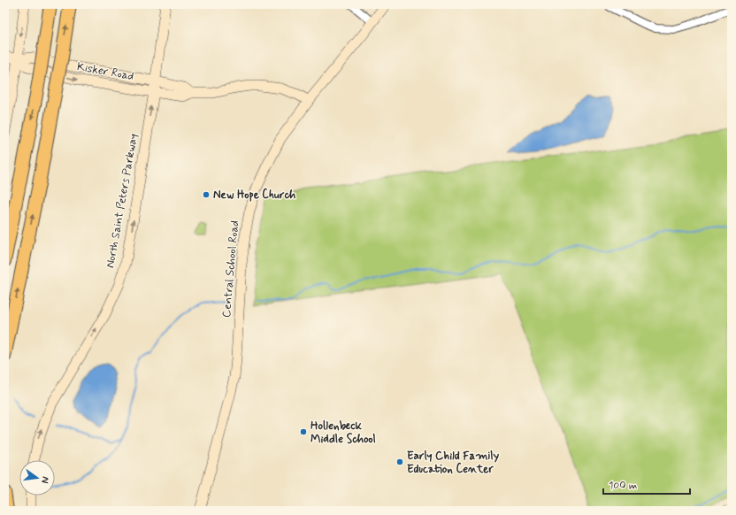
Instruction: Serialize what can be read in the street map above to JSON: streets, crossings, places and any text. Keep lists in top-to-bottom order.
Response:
{
  "streets": {
    "main road": ["Kisker Road", "North Saint Peters Parkway", "Central School Road"]
  },
  "crossings": [
    ["Kisker Road", "North Saint Peters Parkway"],
    ["Kisker Road", "Central School Road"]
  ],
  "one_way": ["North Saint Peters Parkway"],
  "places": ["New Hope Church", "Hollenbeck Middle School", "Early Child Family Education Center"],
  "scale_bar": "100 m",
  "north": "right"
}
